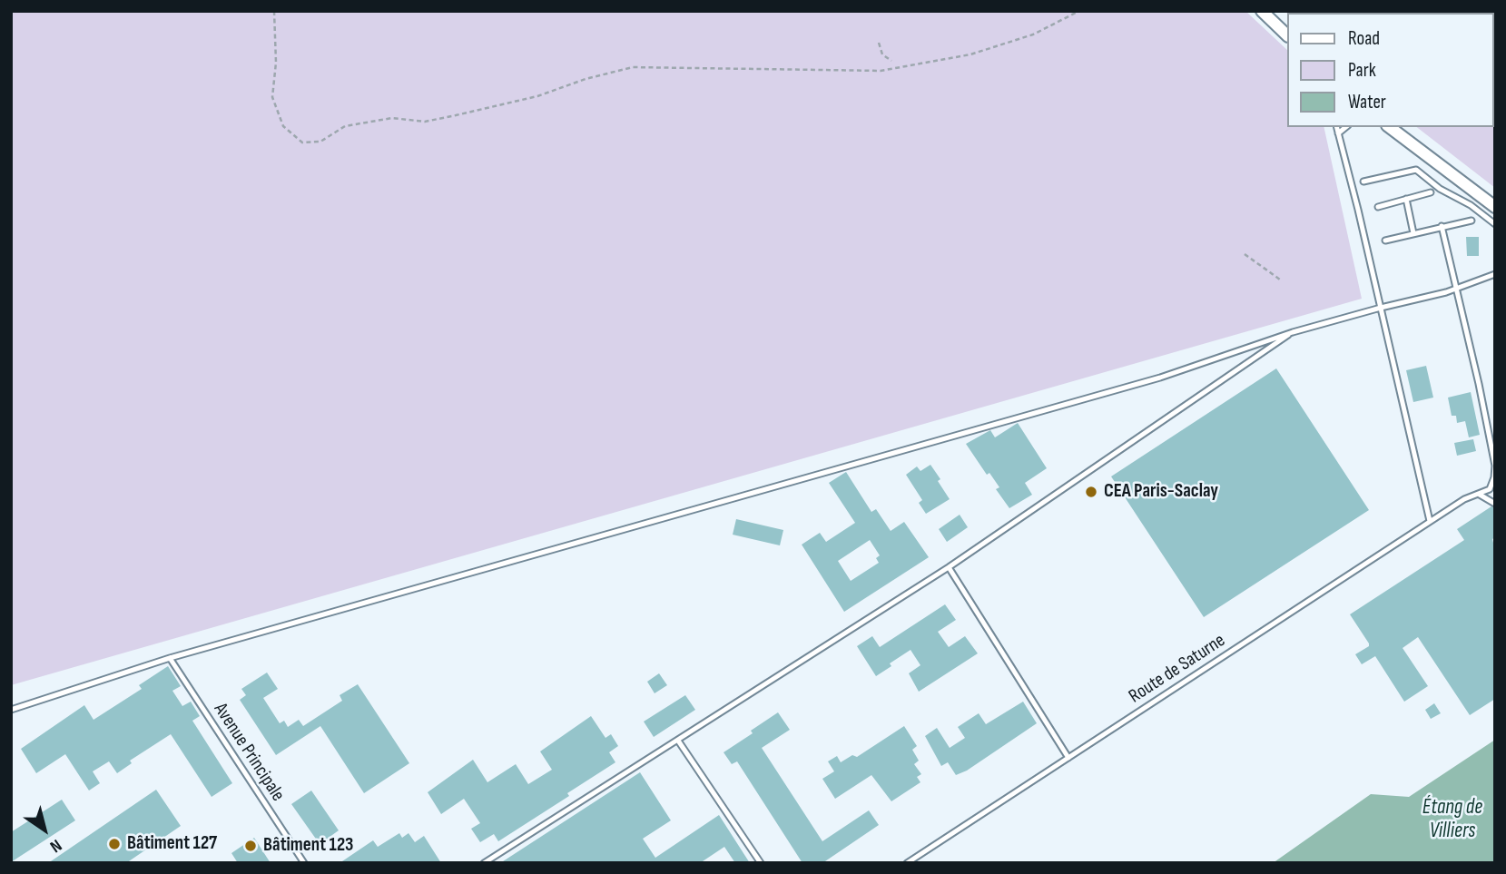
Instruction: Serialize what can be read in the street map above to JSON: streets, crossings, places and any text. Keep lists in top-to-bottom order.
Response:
{
  "streets": {
    "lane": ["Route de Saturne", "Avenue Principale"]
  },
  "water": ["Étang de Villiers"],
  "places": ["CEA Paris-Saclay", "Bâtiment 127", "Bâtiment 123"],
  "legend": ["Road", "Park", "Water"],
  "north": "bottom right"
}
